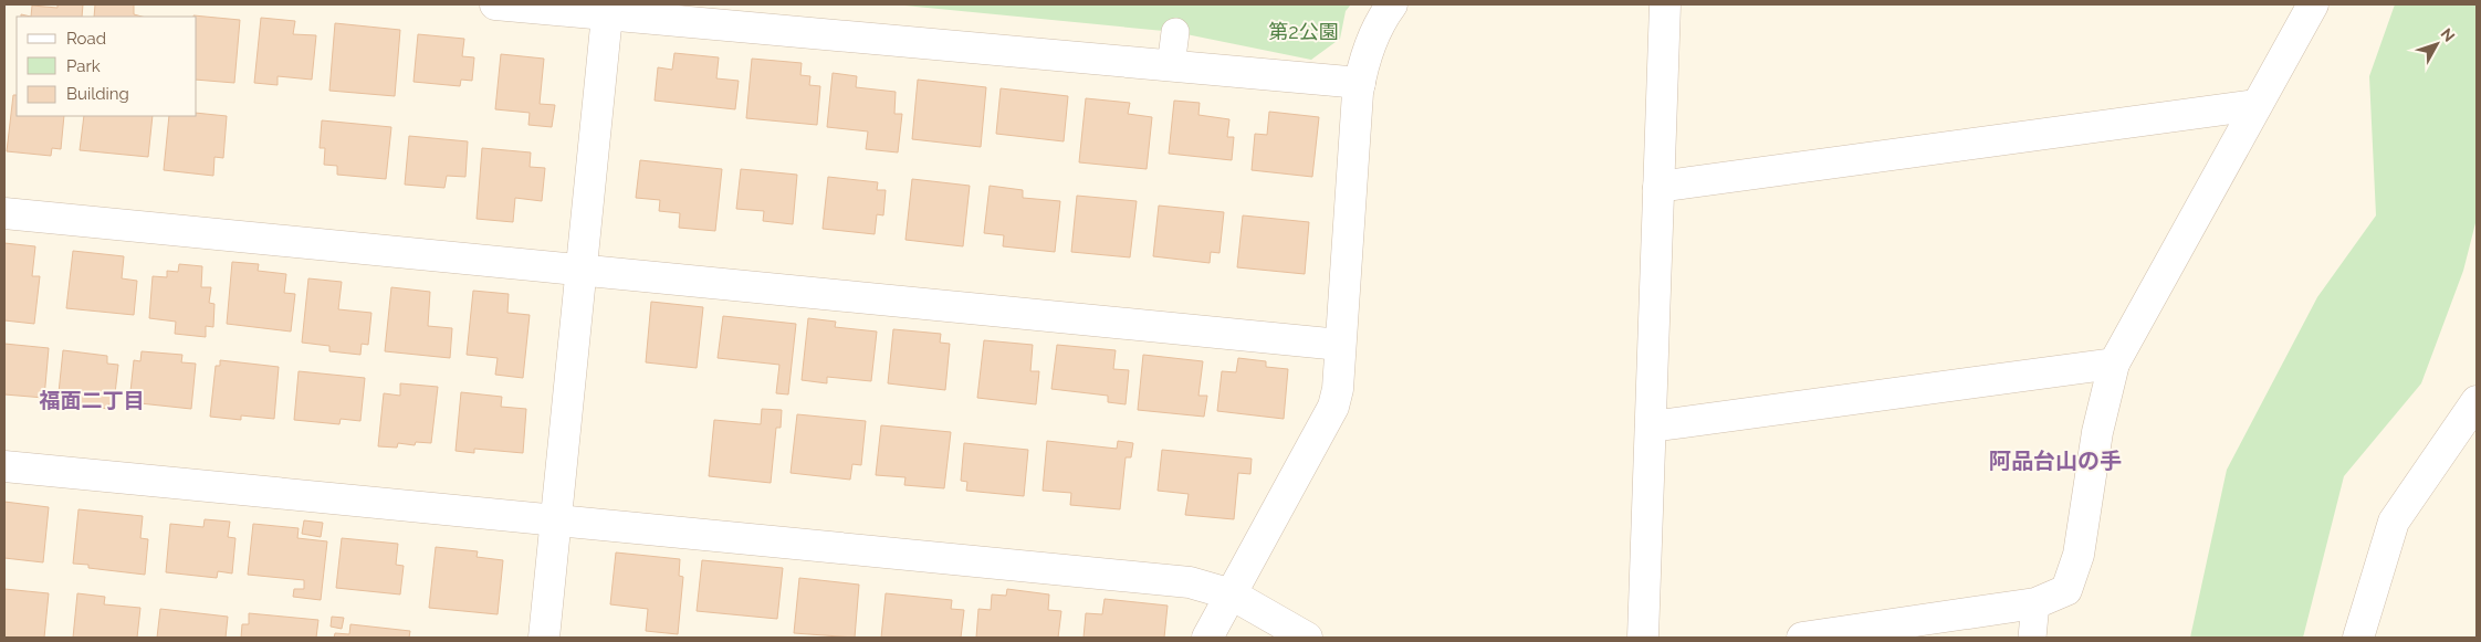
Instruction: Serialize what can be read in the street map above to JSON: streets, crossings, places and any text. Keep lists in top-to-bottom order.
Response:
{
  "districts": ["福面二丁目", "阿品台山の手"],
  "parks": ["第2公園"],
  "legend": ["Road", "Park", "Building"],
  "north": "top right"
}
